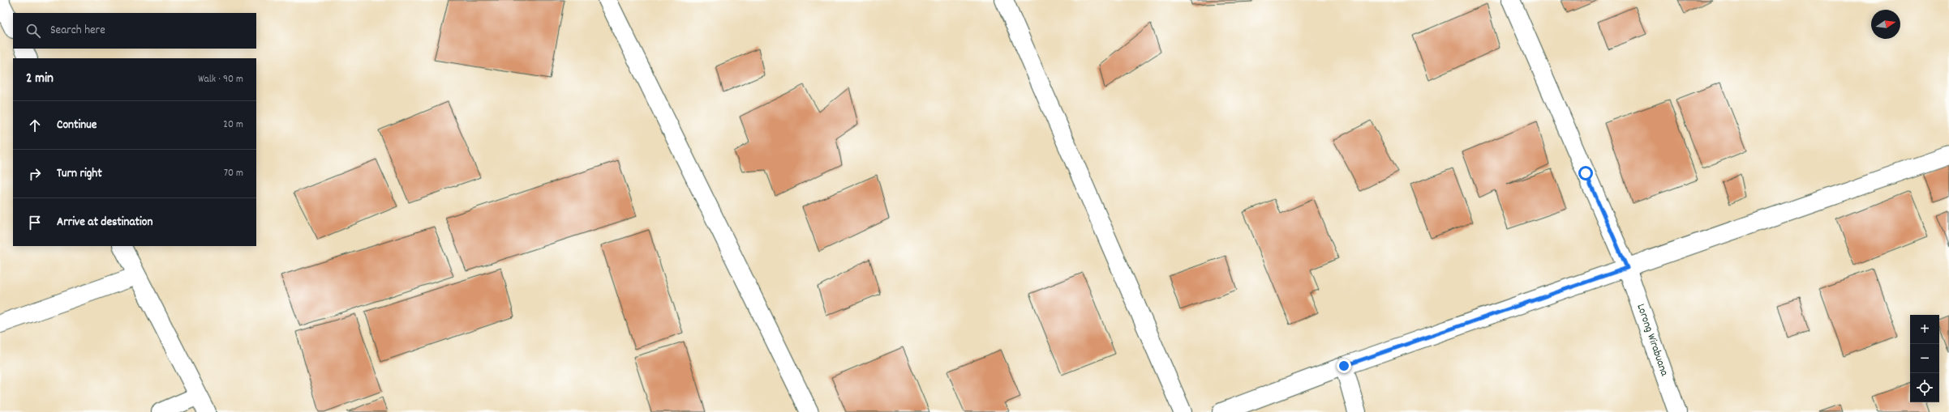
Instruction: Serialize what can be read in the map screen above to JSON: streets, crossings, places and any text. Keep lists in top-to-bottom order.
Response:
{
  "streets": {
    "street": ["Lorong Wirabuana"]
  },
  "north": "right",
  "page": {
    "search": "Search here",
    "heading": ["2 min", "Walk · 90 m"],
    "list": [
      ["Continue", "20 m"],
      ["Turn right", "70 m"],
      "Arrive at destination"
    ],
    "map_buttons": ["+", "−"]
  }
}
